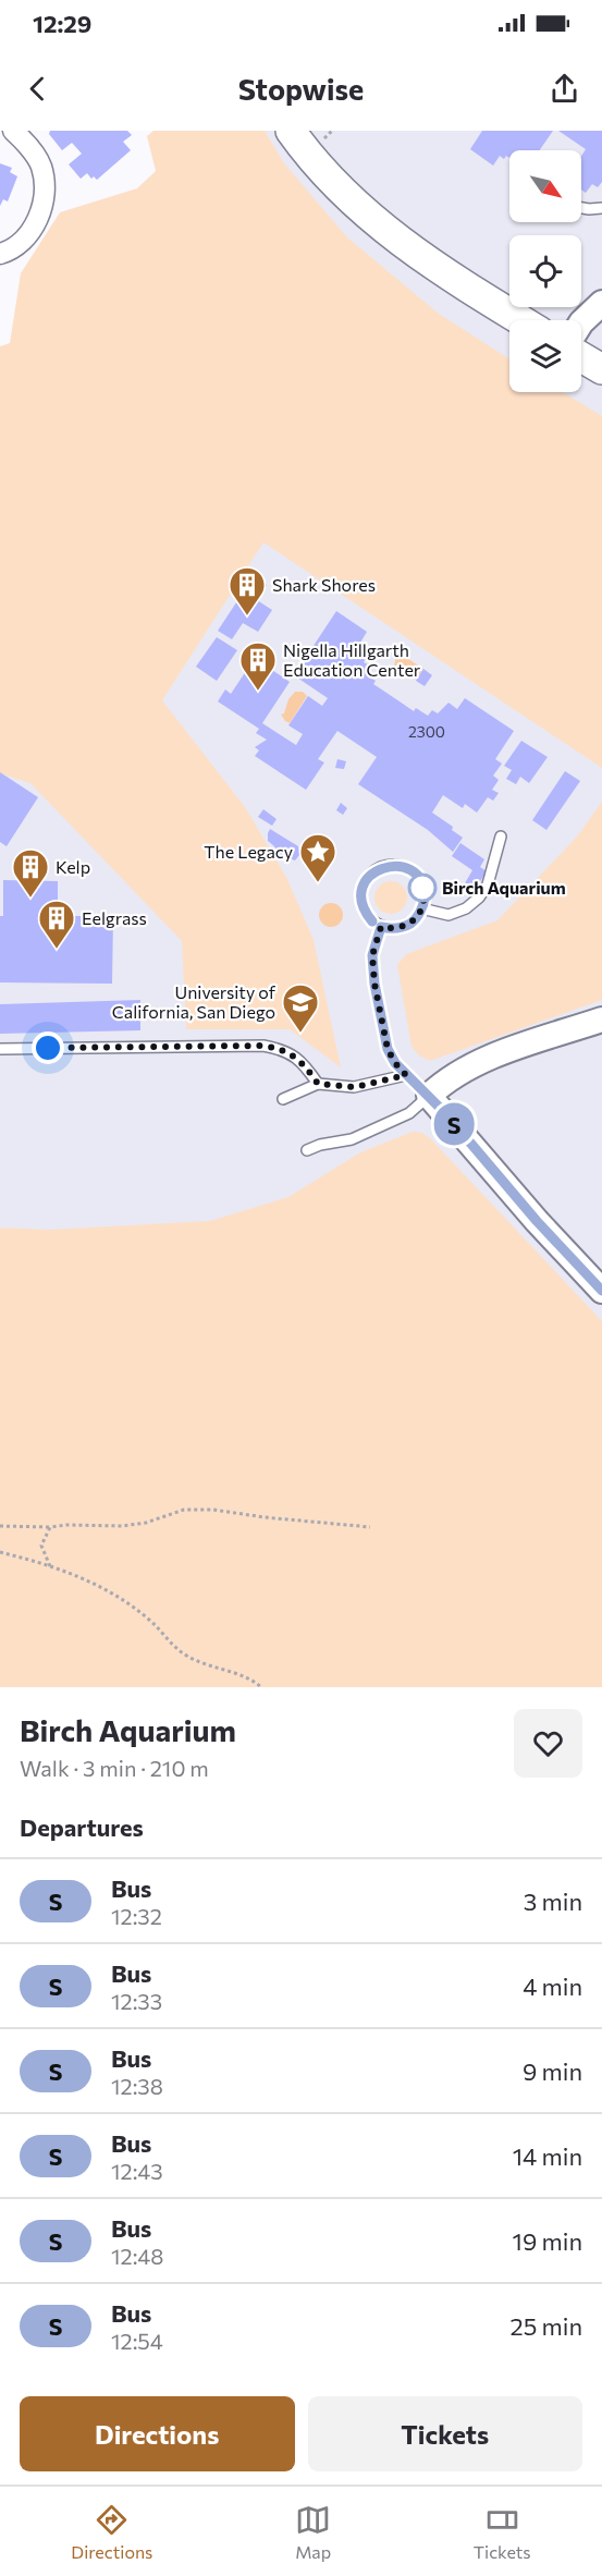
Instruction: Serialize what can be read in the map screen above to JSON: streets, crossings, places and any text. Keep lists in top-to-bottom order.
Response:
{
  "places": {
    "building": [
      "Shark Shores",
      "Nigella Hillgarth Education Center",
      "Kelp",
      "Eelgrass"
    ],
    "place": ["The Legacy"],
    "other": ["Birch Aquarium"],
    "school or university": ["University of California, San Diego"]
  },
  "lines": ["bus line S"],
  "house_numbers": ["2300"],
  "north": "bottom right",
  "page": {
    "status": "12:29",
    "header": "Stopwise",
    "on_map": "S",
    "heading": [
      ["Birch Aquarium", "Walk · 3 min · 210 m"],
      "Departures"
    ],
    "list": [
      {
        "mark": "S",
        "name": "Bus",
        "note": "12:32",
        "value": "3 min"
      },
      {
        "mark": "S",
        "name": "Bus",
        "note": "12:33",
        "value": "4 min"
      },
      {
        "mark": "S",
        "name": "Bus",
        "note": "12:38",
        "value": "9 min"
      },
      {
        "mark": "S",
        "name": "Bus",
        "note": "12:43",
        "value": "14 min"
      },
      {
        "mark": "S",
        "name": "Bus",
        "note": "12:48",
        "value": "19 min"
      },
      {
        "mark": "S",
        "name": "Bus",
        "note": "12:54",
        "value": "25 min"
      }
    ],
    "buttons": ["Directions", "Tickets"],
    "tabs": ["Directions", "Map", "Tickets"]
  }
}
